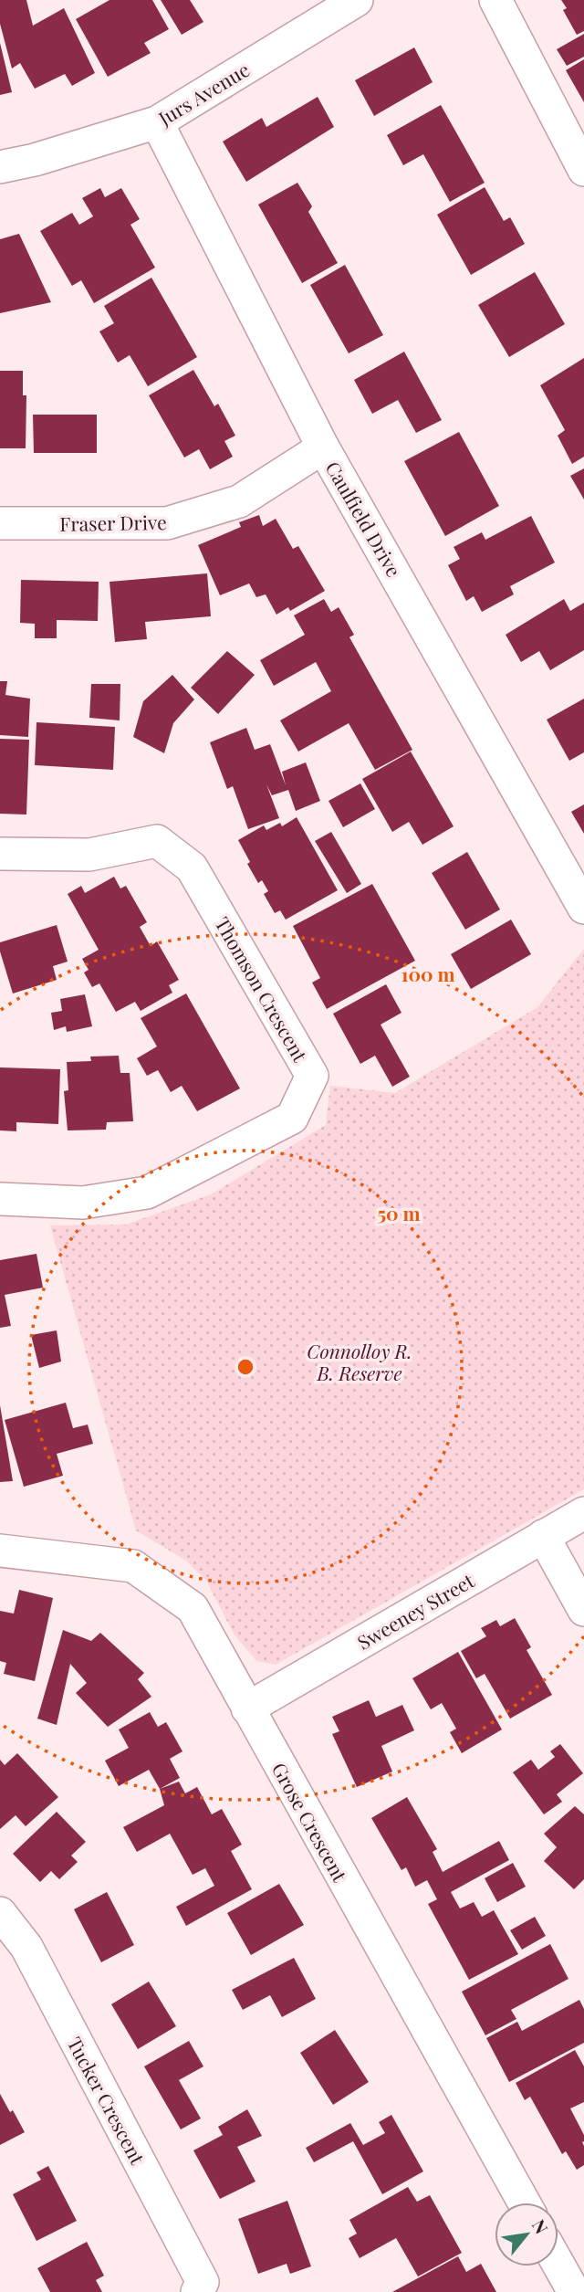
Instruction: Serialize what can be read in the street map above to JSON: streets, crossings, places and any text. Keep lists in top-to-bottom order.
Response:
{
  "streets": {
    "street": [
      "Jurs Avenue",
      "Caulfield Drive",
      "Fraser Drive",
      "Thomson Crescent",
      "Sweeney Street",
      "Grose Crescent",
      "Tucker Crescent"
    ]
  },
  "crossings": [
    ["Jurs Avenue", "Caulfield Drive"],
    ["Caulfield Drive", "Fraser Drive"],
    ["Sweeney Street", "Grose Crescent"]
  ],
  "parks": ["Connolloy R. B. Reserve"],
  "north": "top right",
  "rings": ["100 m", "50 m"]
}
